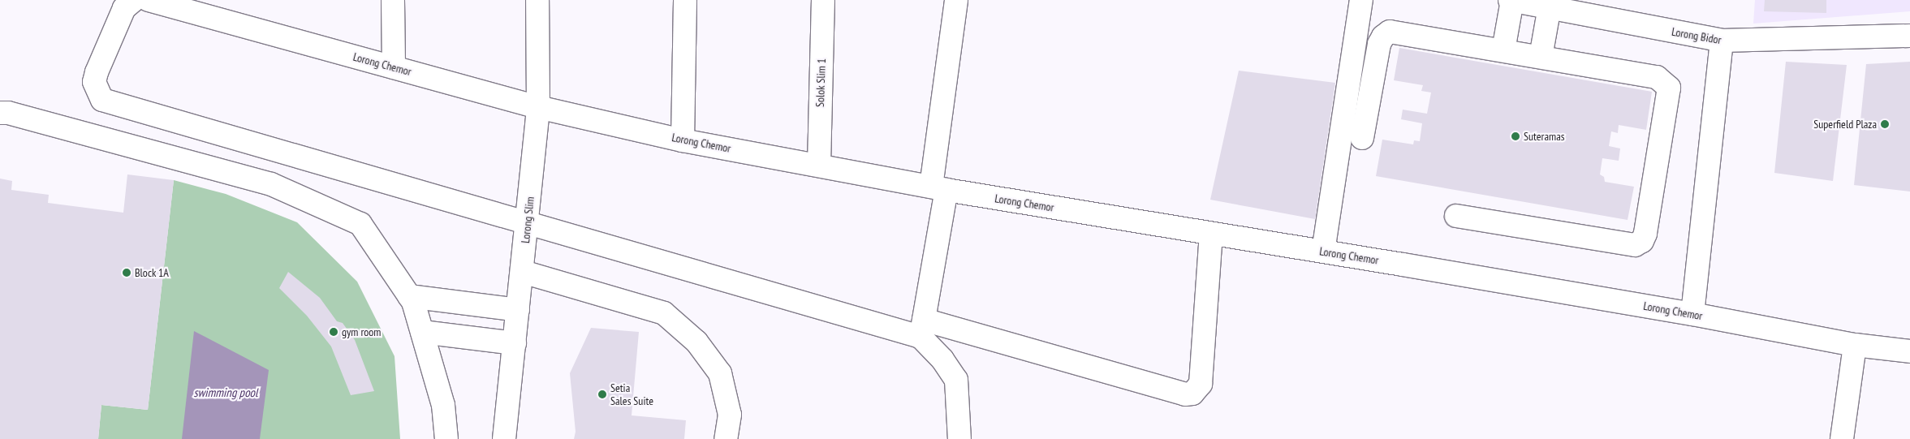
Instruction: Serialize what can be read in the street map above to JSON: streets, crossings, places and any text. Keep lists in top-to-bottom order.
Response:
{
  "streets": {
    "street": [
      "Lorong Bidor",
      "Lorong Chemor",
      "Solok Slim 1",
      "Lorong Slim"
    ]
  },
  "crossings": [
    ["Lorong Chemor", "Solok Slim 1"],
    ["Lorong Chemor", "Lorong Slim"]
  ],
  "water": ["swimming pool"],
  "places": [
    "Superfield Plaza",
    "Suteramas",
    "Block 1A",
    "gym room",
    "Setia Sales Suite"
  ]
}
